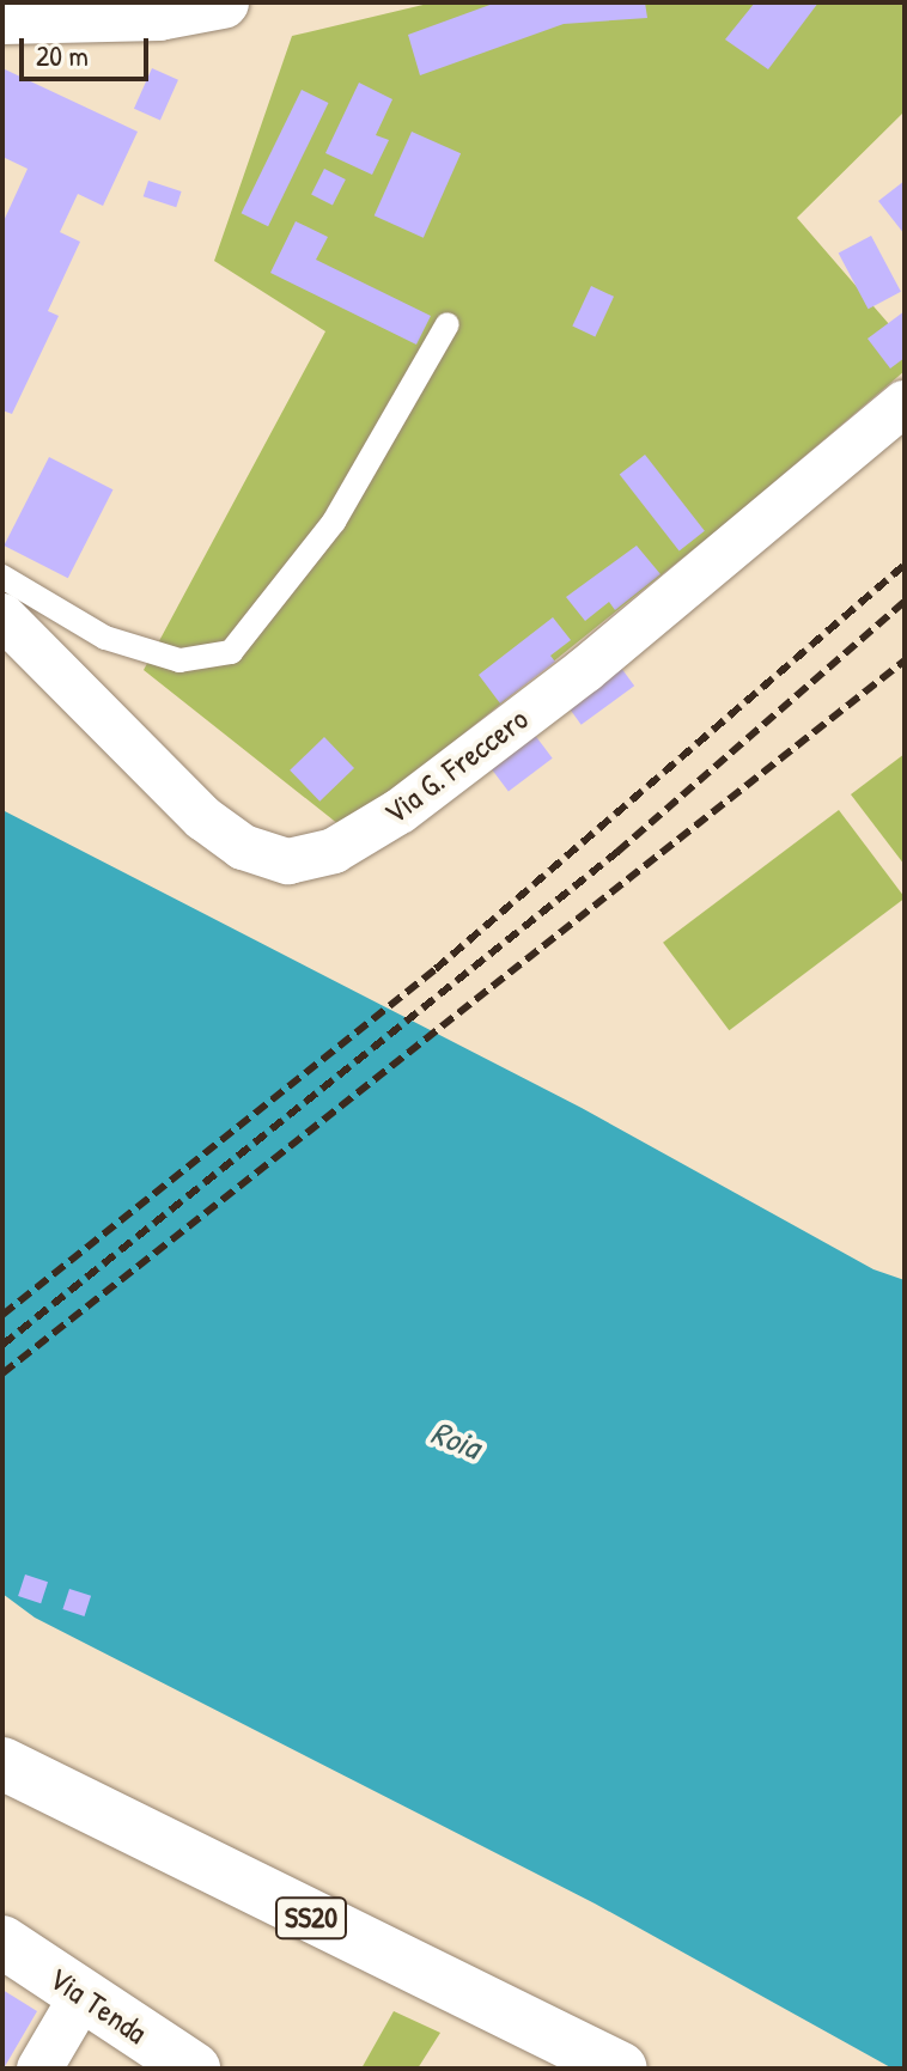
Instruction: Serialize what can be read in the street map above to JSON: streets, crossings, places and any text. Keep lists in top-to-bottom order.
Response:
{
  "streets": {
    "main road": ["SS20", "Via Tenda"],
    "street": ["Via G. Freccero"]
  },
  "water": ["Roia"],
  "scale_bar": "20 m"
}
